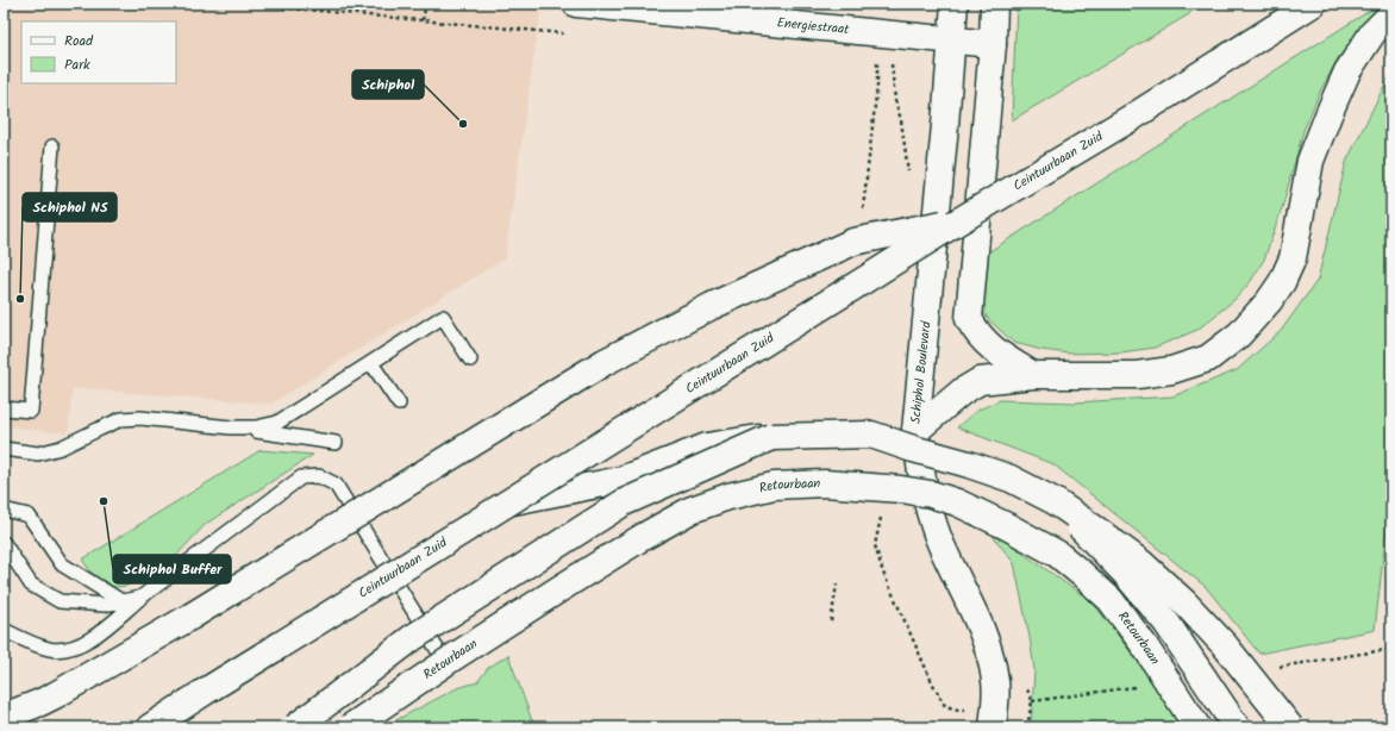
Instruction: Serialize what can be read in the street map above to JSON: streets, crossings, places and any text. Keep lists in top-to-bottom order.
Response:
{
  "streets": {
    "main road": [
      "Energiestraat",
      "Ceintuurbaan Zuid",
      "Schiphol Boulevard",
      "Retourbaan"
    ]
  },
  "crossings": [
    ["Energiestraat", "Schiphol Boulevard"]
  ],
  "places": ["Schiphol", "Schiphol NS", "Schiphol Buffer"],
  "legend": ["Road", "Park"]
}
